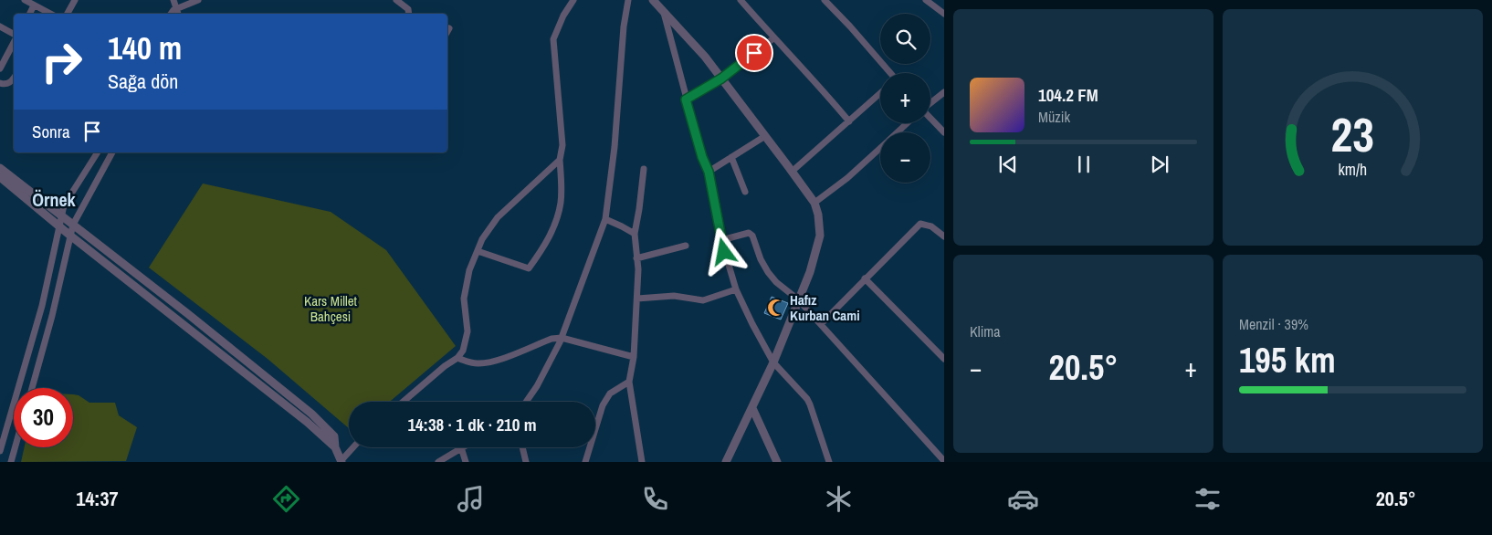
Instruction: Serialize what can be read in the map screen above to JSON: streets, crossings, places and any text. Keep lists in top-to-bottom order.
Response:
{
  "districts": ["Örnek"],
  "parks": ["Kars Millet Bahçesi"],
  "places": {
    "mosque": ["Hafız Kurban Cami"]
  },
  "page": {
    "map_buttons": ["+", "−"],
    "turn": ["140 m", "Sağa dön"],
    "song": ["104.2 FM", "Müzik"],
    "then": "Sonra",
    "tile": [
      "Klima",
      ["Menzil · 39%", "195 km"]
    ],
    "heat": ["−", "20.5°", "+"],
    "limit": "30",
    "trip": "14:38 · 1 dk · 210 m",
    "tabs": ["14:37", "20.5°"],
    "gauge": ["23", "km/h"]
  }
}
